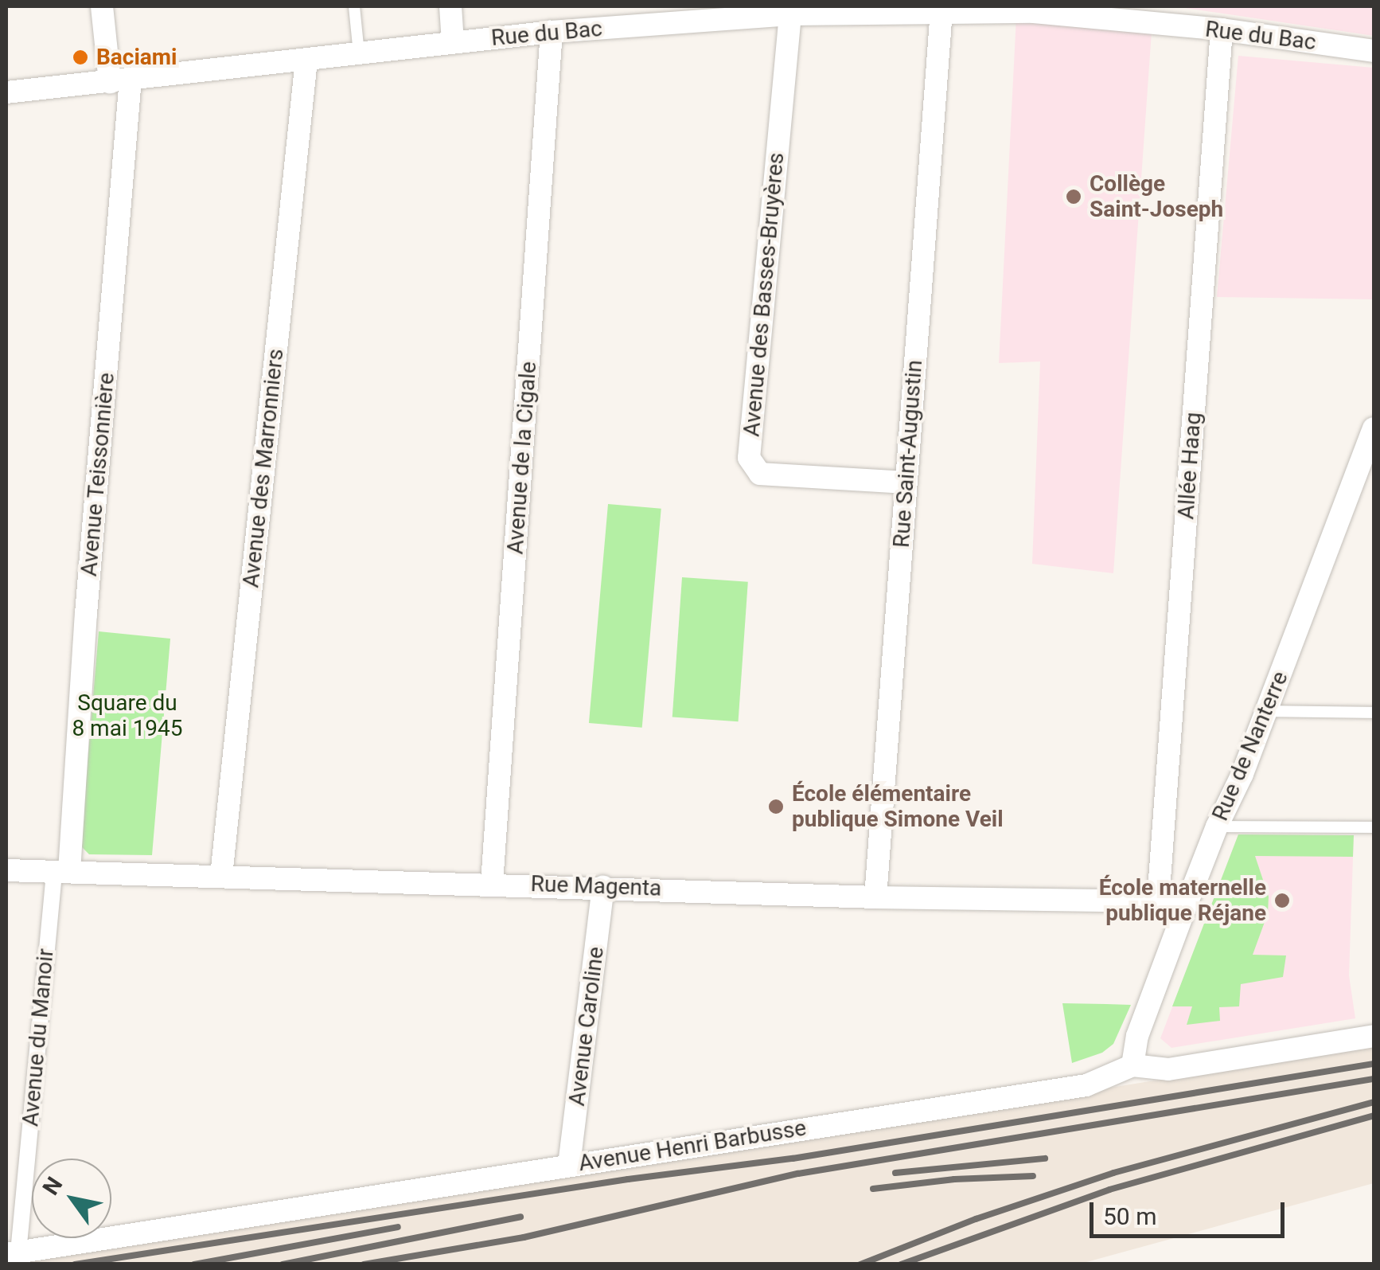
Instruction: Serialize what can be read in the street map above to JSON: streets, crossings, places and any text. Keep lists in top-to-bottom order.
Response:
{
  "streets": {
    "street": [
      "Rue du Bac",
      "Avenue des Basses-Bruyères",
      "Rue Saint-Augustin",
      "Avenue de la Cigale",
      "Allée Haag",
      "Avenue des Marronniers",
      "Avenue Teissonnière",
      "Rue de Nanterre",
      "Rue Magenta",
      "Avenue Caroline",
      "Avenue du Manoir",
      "Avenue Henri Barbusse"
    ]
  },
  "crossings": [
    ["Rue du Bac", "Avenue des Basses-Bruyères"],
    ["Rue du Bac", "Rue Saint-Augustin"],
    ["Rue du Bac", "Avenue de la Cigale"],
    ["Rue du Bac", "Allée Haag"],
    ["Rue du Bac", "Avenue des Marronniers"],
    ["Rue du Bac", "Avenue Teissonnière"],
    ["Avenue des Basses-Bruyères", "Rue Saint-Augustin"],
    ["Rue Saint-Augustin", "Rue Magenta"],
    ["Avenue de la Cigale", "Rue Magenta"],
    ["Allée Haag", "Rue Magenta"],
    ["Avenue des Marronniers", "Rue Magenta"],
    ["Avenue Teissonnière", "Rue Magenta"],
    ["Avenue Teissonnière", "Avenue du Manoir"],
    ["Rue de Nanterre", "Rue Magenta"],
    ["Rue de Nanterre", "Avenue Henri Barbusse"],
    ["Rue Magenta", "Avenue Caroline"],
    ["Rue Magenta", "Avenue du Manoir"],
    ["Avenue Caroline", "Avenue Henri Barbusse"],
    ["Avenue du Manoir", "Avenue Henri Barbusse"]
  ],
  "parks": ["Square du 8 mai 1945"],
  "places": [
    "Baciami",
    "Collège Saint-Joseph",
    "École élémentaire publique Simone Veil",
    "École maternelle publique Réjane"
  ],
  "scale_bar": "50 m",
  "north": "top left"
}
